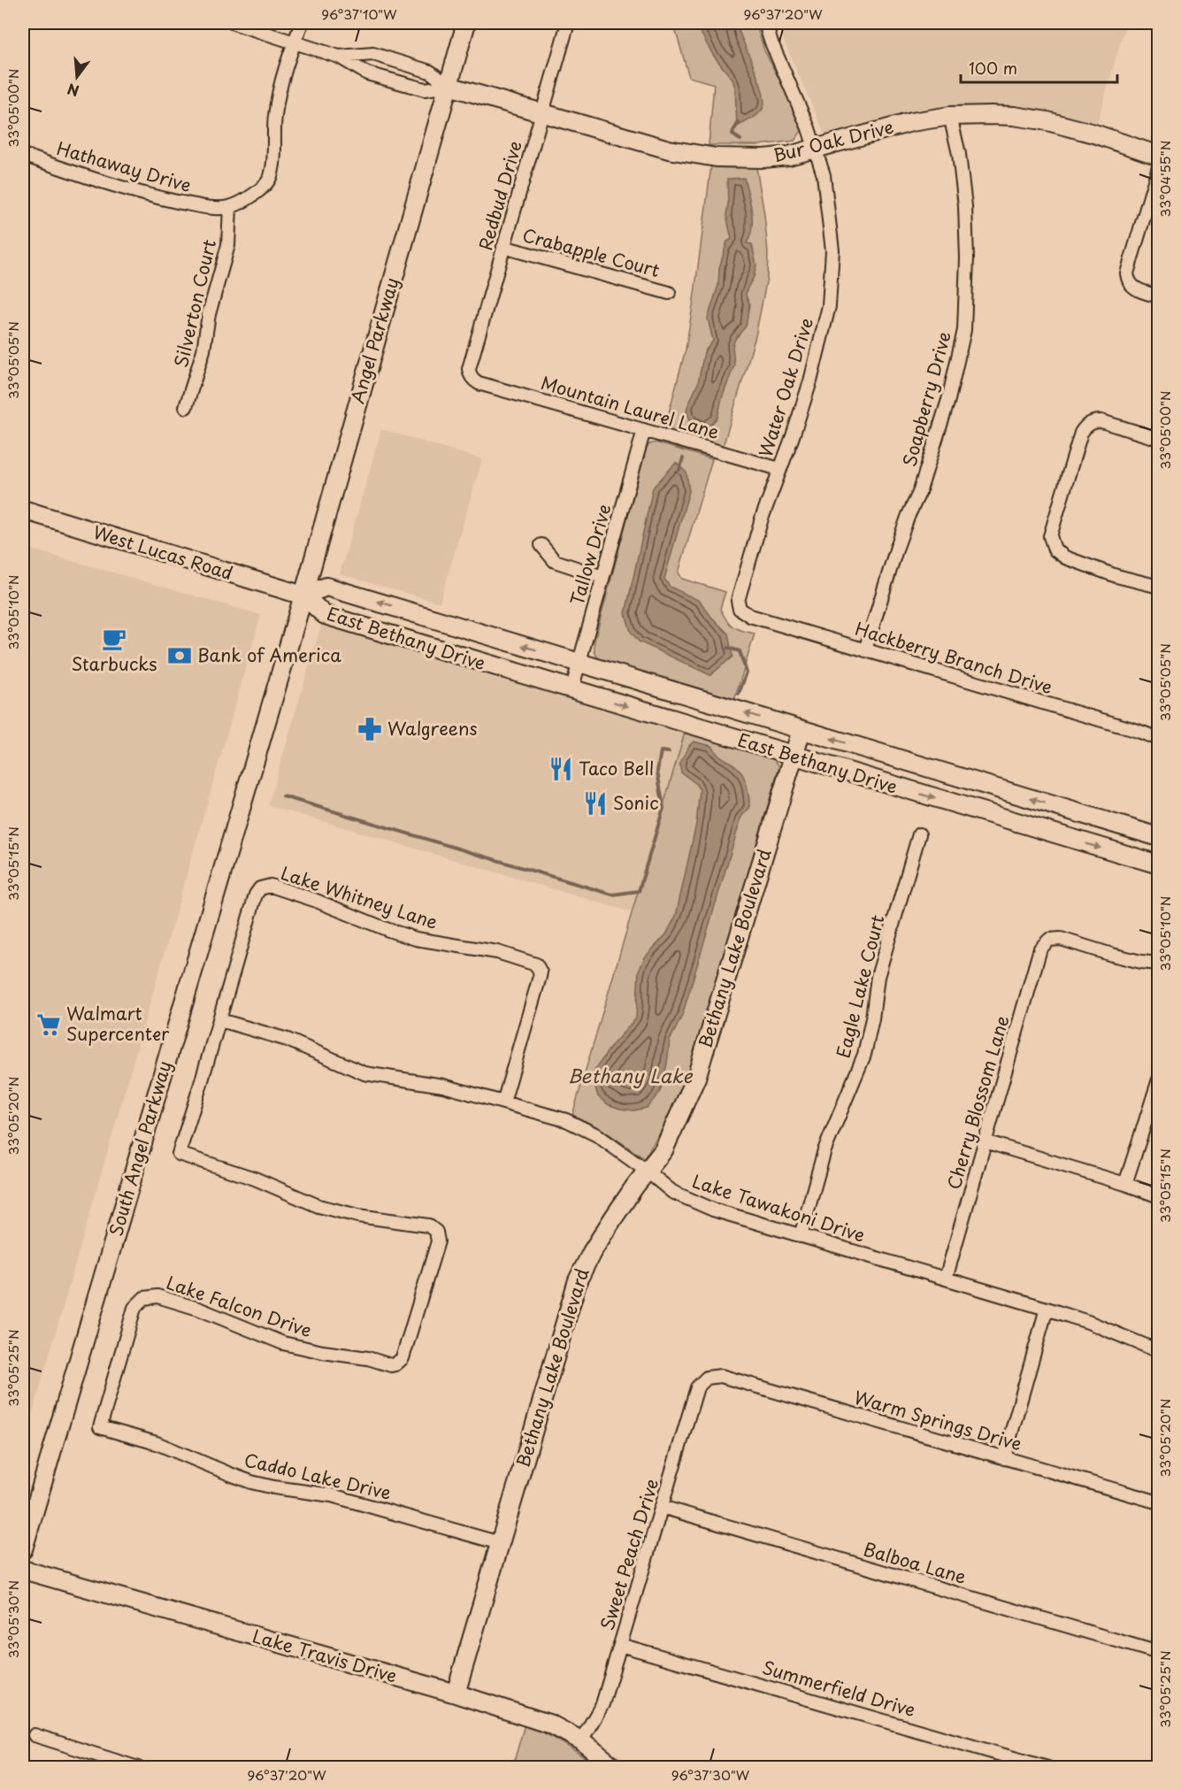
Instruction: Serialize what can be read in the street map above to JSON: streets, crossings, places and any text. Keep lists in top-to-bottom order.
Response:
{
  "streets": {
    "main road": [
      "Bur Oak Drive",
      "Angel Parkway",
      "West Lucas Road",
      "East Bethany Drive",
      "Bethany Lake Boulevard",
      "South Angel Parkway",
      "Lake Travis Drive"
    ],
    "street": [
      "Hathaway Drive",
      "Redbud Drive",
      "Crabapple Court",
      "Silverton Court",
      "Water Oak Drive",
      "Soapberry Drive",
      "Mountain Laurel Lane",
      "Tallow Drive",
      "Hackberry Branch Drive",
      "Lake Whitney Lane",
      "Eagle Lake Court",
      "Cherry Blossom Lane",
      "Lake Tawakoni Drive",
      "Lake Falcon Drive",
      "Warm Springs Drive",
      "Caddo Lake Drive",
      "Sweet Peach Drive",
      "Balboa Lane",
      "Summerfield Drive"
    ]
  },
  "crossings": [
    ["Bur Oak Drive", "Redbud Drive"],
    ["Bur Oak Drive", "Angel Parkway"],
    ["Bur Oak Drive", "Water Oak Drive"],
    ["Bur Oak Drive", "Soapberry Drive"],
    ["Hathaway Drive", "Silverton Court"],
    ["Redbud Drive", "Crabapple Court"],
    ["Redbud Drive", "Mountain Laurel Lane"],
    ["Angel Parkway", "West Lucas Road"],
    ["Angel Parkway", "East Bethany Drive"],
    ["Angel Parkway", "South Angel Parkway"],
    ["Water Oak Drive", "Mountain Laurel Lane"],
    ["Water Oak Drive", "Hackberry Branch Drive"],
    ["Soapberry Drive", "Hackberry Branch Drive"],
    ["Mountain Laurel Lane", "Tallow Drive"],
    ["West Lucas Road", "East Bethany Drive"],
    ["West Lucas Road", "South Angel Parkway"],
    ["Tallow Drive", "East Bethany Drive"],
    ["East Bethany Drive", "Bethany Lake Boulevard"],
    ["East Bethany Drive", "South Angel Parkway"],
    ["Lake Whitney Lane", "Lake Tawakoni Drive"],
    ["Lake Whitney Lane", "Lake Falcon Drive"],
    ["Bethany Lake Boulevard", "Lake Tawakoni Drive"],
    ["Bethany Lake Boulevard", "Caddo Lake Drive"],
    ["Bethany Lake Boulevard", "Lake Travis Drive"],
    ["Eagle Lake Court", "Lake Tawakoni Drive"],
    ["Cherry Blossom Lane", "Lake Tawakoni Drive"],
    ["Lake Tawakoni Drive", "Lake Falcon Drive"],
    ["Lake Falcon Drive", "Caddo Lake Drive"],
    ["Warm Springs Drive", "Sweet Peach Drive"],
    ["Sweet Peach Drive", "Balboa Lane"],
    ["Sweet Peach Drive", "Lake Travis Drive"],
    ["Sweet Peach Drive", "Summerfield Drive"]
  ],
  "water": ["Bethany Lake"],
  "places": {
    "cafe": ["Starbucks"],
    "bank": ["Bank of America"],
    "pharmacy": ["Walgreens"],
    "restaurant": ["Taco Bell", "Sonic"],
    "supermarket": ["Walmart Supercenter"]
  },
  "scale_bar": "100 m",
  "north": "bottom",
  "coordinates": [
    "96°37'10\"W",
    "96°37'20\"W",
    "33°05'00\"N",
    "33°04'55\"N",
    "33°05'05\"N",
    "33°05'10\"N",
    "33°05'15\"N",
    "33°05'20\"N",
    "33°05'25\"N",
    "33°05'30\"N",
    "96°37'30\"W"
  ]
}
